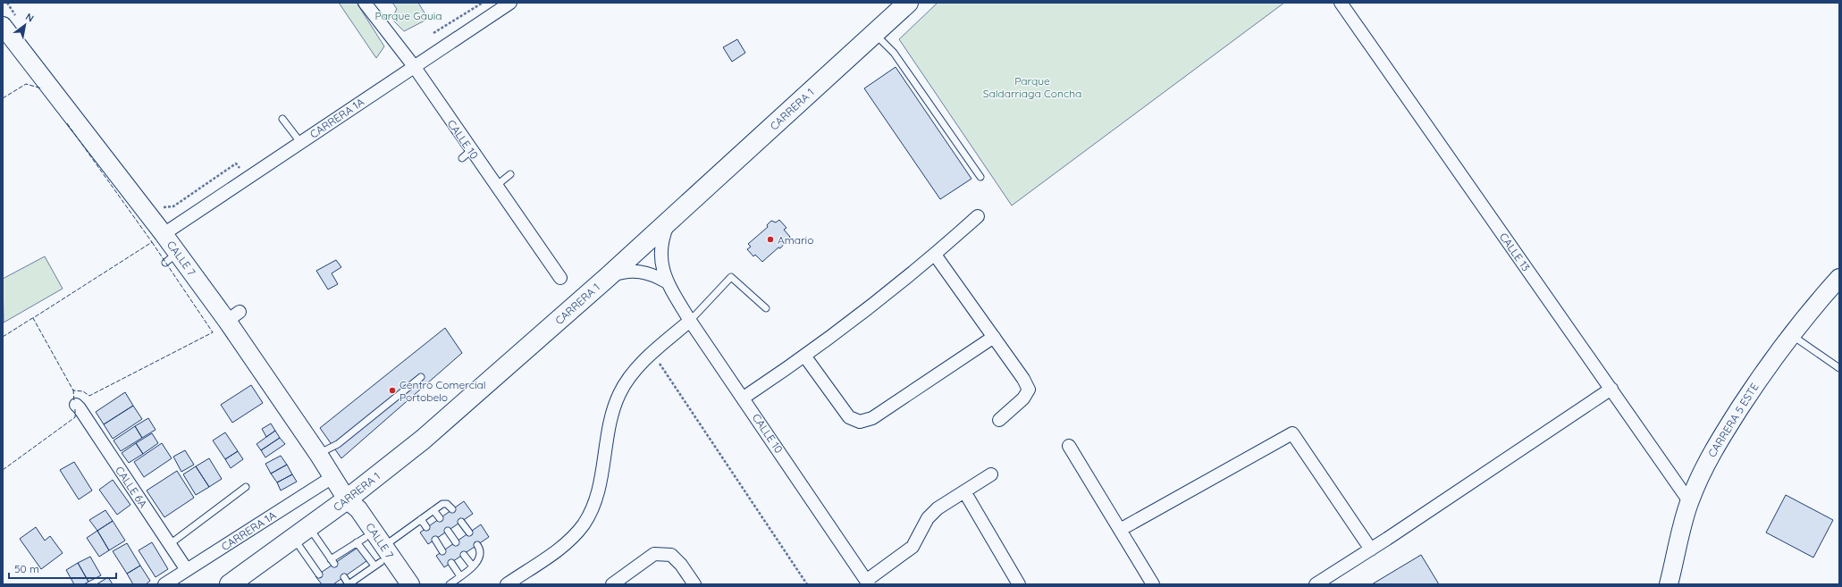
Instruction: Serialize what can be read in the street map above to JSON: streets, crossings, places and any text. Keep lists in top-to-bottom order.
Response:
{
  "streets": {
    "main road": ["CARRERA 1"],
    "street": [
      "CARRERA 1A",
      "CALLE 10",
      "CALLE 13",
      "CALLE 7",
      "CARRERA 5 ESTE",
      "CALLE 6A"
    ]
  },
  "crossings": [
    ["CARRERA 1", "CALLE 7"],
    ["CARRERA 1A", "CALLE 10"],
    ["CARRERA 1A", "CALLE 7"],
    ["CARRERA 1A", "CALLE 6A"],
    ["CALLE 13", "CARRERA 5 ESTE"]
  ],
  "parks": ["Parque Gauia", "Parque Saldarriaga Concha"],
  "places": ["Amario", "Centro Comercial Portobelo"],
  "scale_bar": "50 m",
  "north": "top right"
}
